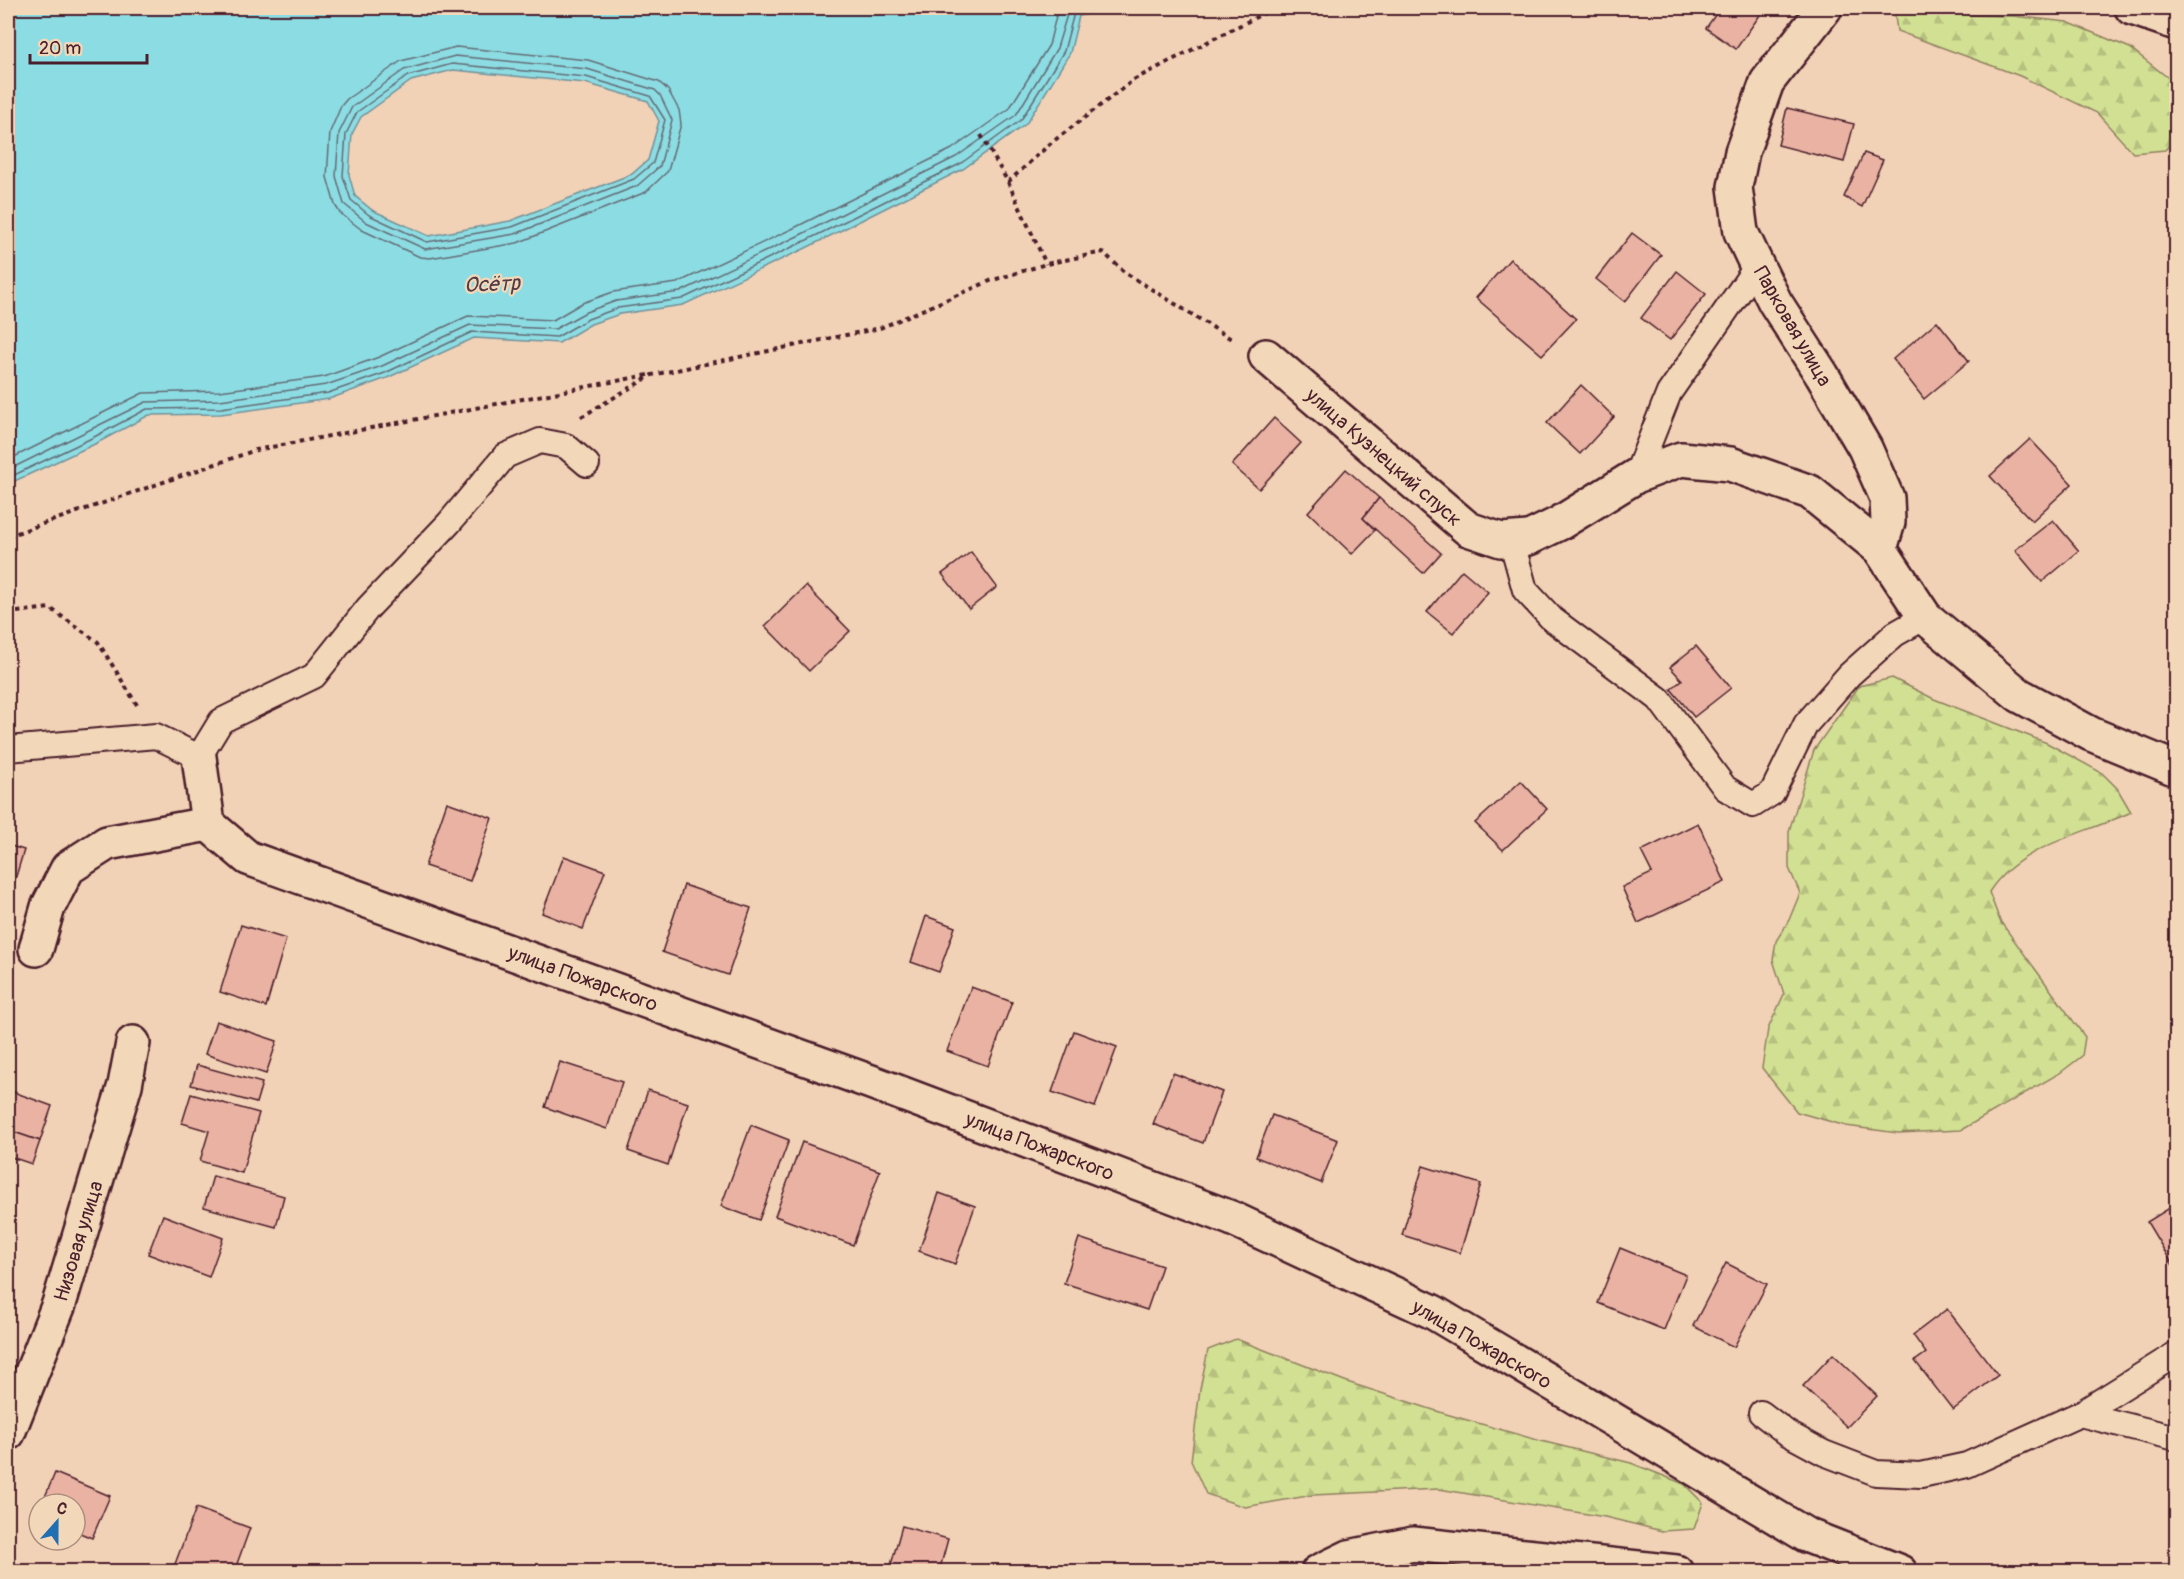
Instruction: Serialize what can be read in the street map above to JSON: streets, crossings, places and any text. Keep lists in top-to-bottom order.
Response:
{
  "streets": {
    "street": [
      "Парковая улица",
      "улица Кузнецкий спуск",
      "улица Пожарского",
      "Низовая улица"
    ]
  },
  "crossings": [
    ["Парковая улица", "улица Кузнецкий спуск"]
  ],
  "water": ["Осётр"],
  "scale_bar": "20 m",
  "north": "top"
}
